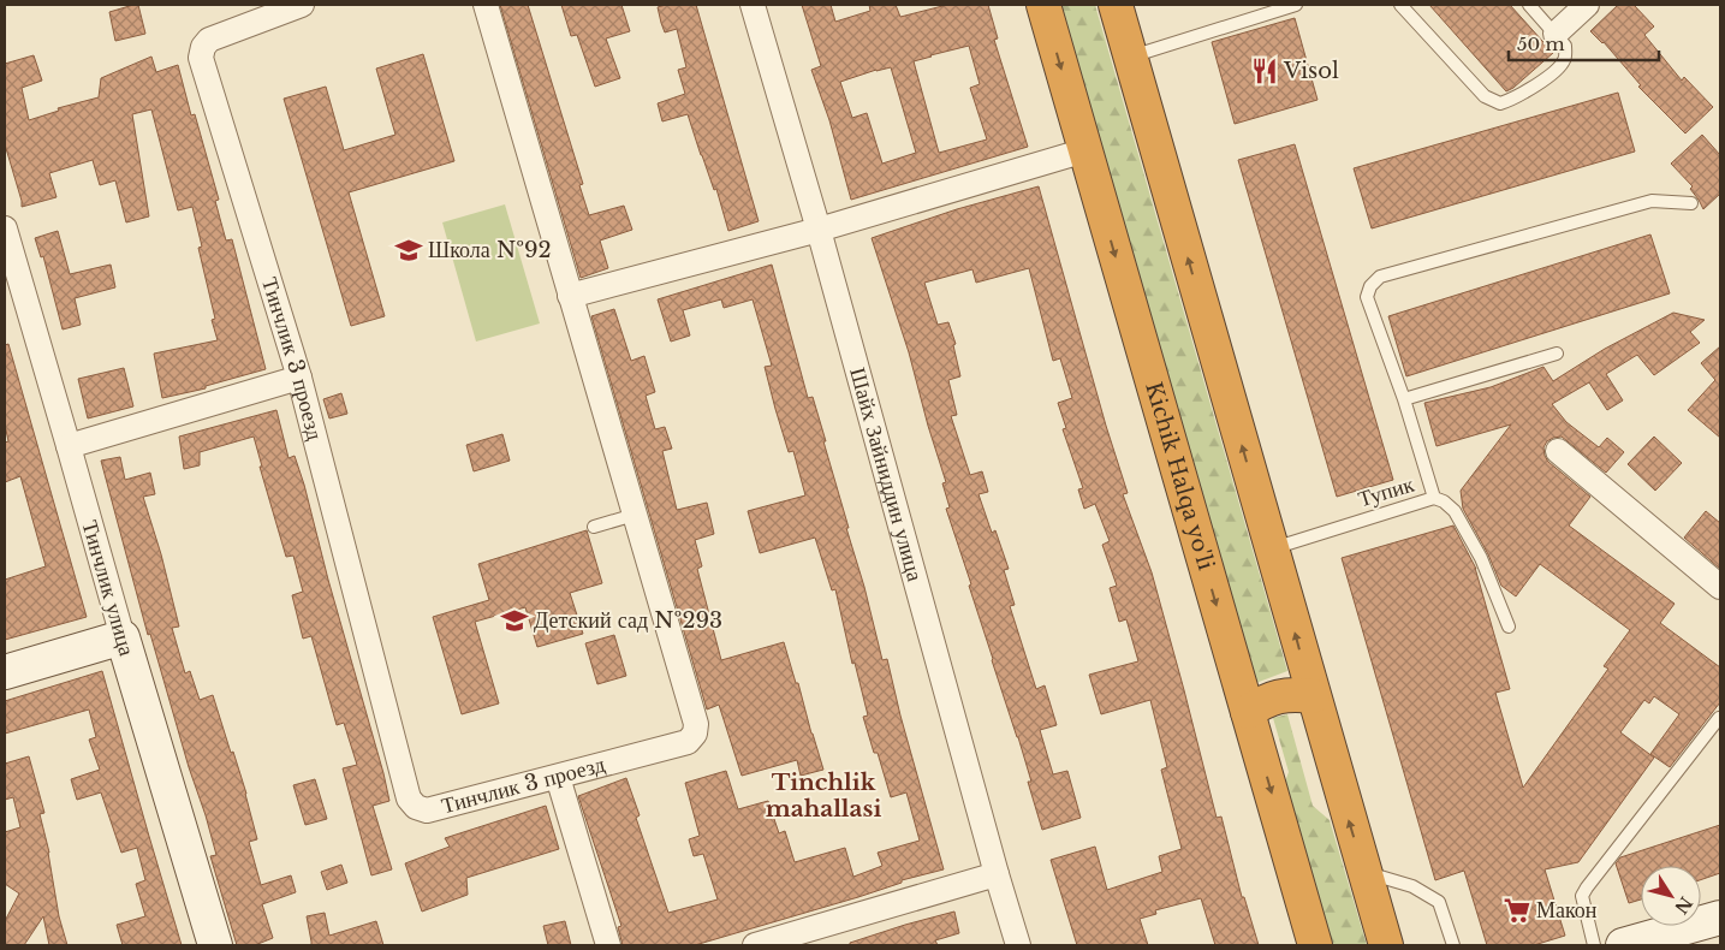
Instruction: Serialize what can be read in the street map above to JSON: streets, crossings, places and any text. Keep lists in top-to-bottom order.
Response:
{
  "streets": {
    "highway": ["Kichik Halqa yo'li"],
    "street": ["Тинчлик 3 проезд", "Шайх Зайниддин улица", "Тинчлик улица"],
    "lane": ["Тупик"]
  },
  "districts": ["Tinchlik mahallasi"],
  "places": {
    "restaurant": ["Visol"],
    "school or university": ["Школа №92", "Детский сад №293"],
    "supermarket": ["Макон"]
  },
  "scale_bar": "50 m",
  "north": "bottom right"
}
